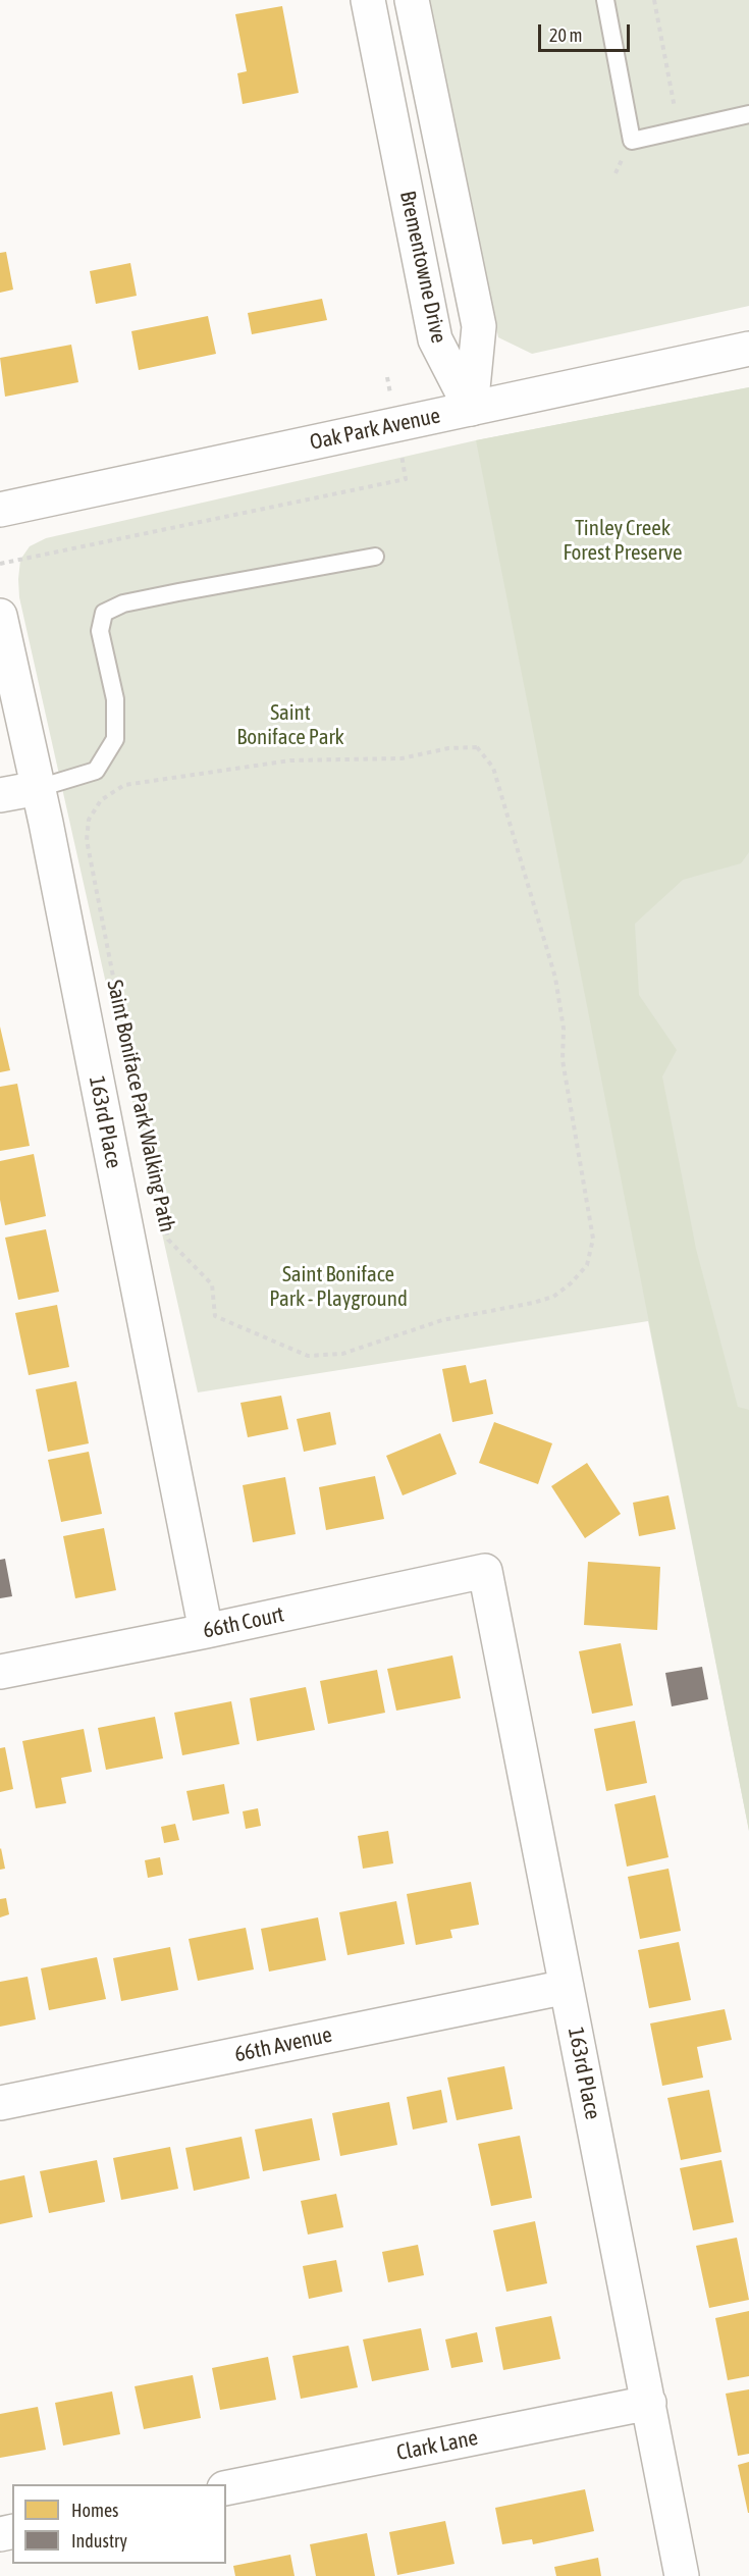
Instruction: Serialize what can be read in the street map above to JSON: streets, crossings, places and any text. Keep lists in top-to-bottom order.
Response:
{
  "streets": {
    "street": [
      "Brementowne Drive",
      "Oak Park Avenue",
      "163rd Place",
      "66th Court",
      "66th Avenue",
      "Clark Lane"
    ],
    "path": ["Saint Boniface Park Walking Path"]
  },
  "crossings": [
    ["Brementowne Drive", "Oak Park Avenue"],
    ["163rd Place", "66th Court"],
    ["163rd Place", "66th Avenue"],
    ["163rd Place", "Clark Lane"]
  ],
  "parks": ["Tinley Creek Forest Preserve", "Saint Boniface Park", "Saint Boniface Park - Playground"],
  "legend": ["Homes", "Industry"],
  "scale_bar": "20 m"
}
